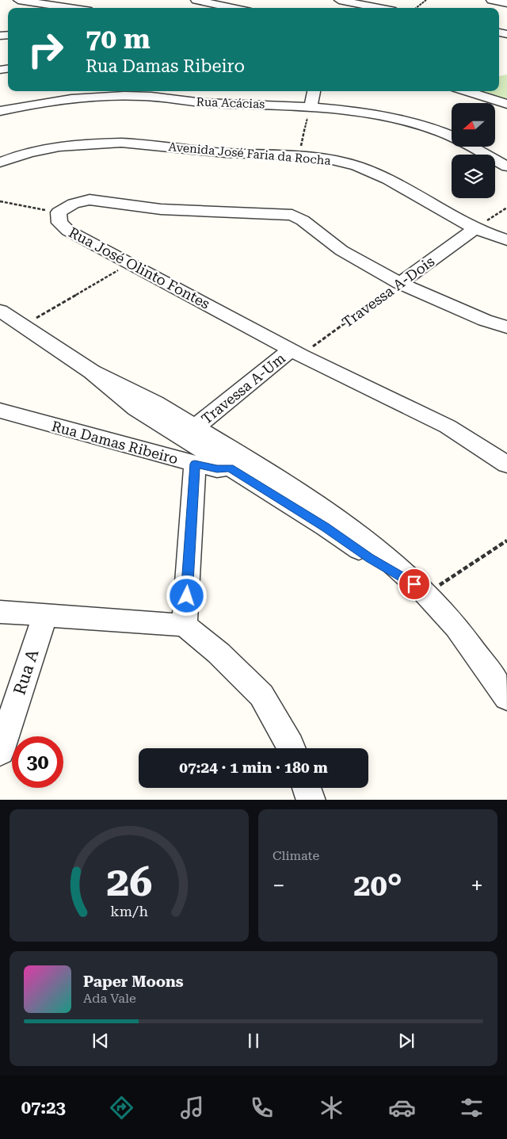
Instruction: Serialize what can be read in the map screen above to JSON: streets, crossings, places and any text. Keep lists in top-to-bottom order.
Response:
{
  "streets": {
    "street": [
      "Rua Acácias",
      "Avenida José Faria da Rocha",
      "Rua José Olinto Fontes",
      "Travessa A-Dois",
      "Travessa A-Um",
      "Rua Damas Ribeiro",
      "Rua A"
    ]
  },
  "crossings": [
    ["Avenida José Faria da Rocha", "Travessa A-Dois"],
    ["Rua José Olinto Fontes", "Travessa A-Dois"],
    ["Rua José Olinto Fontes", "Travessa A-Um"],
    ["Travessa A-Dois", "Travessa A-Um"]
  ],
  "north": "left",
  "page": {
    "turn": ["70 m", "Rua Damas Ribeiro"],
    "limit": "30",
    "trip": "07:24 · 1 min · 180 m",
    "tile": "Climate",
    "heat": ["−", "20°", "+"],
    "song": ["Paper Moons", "Ada Vale"],
    "tabs": "07:23",
    "gauge": ["26", "km/h"]
  }
}
